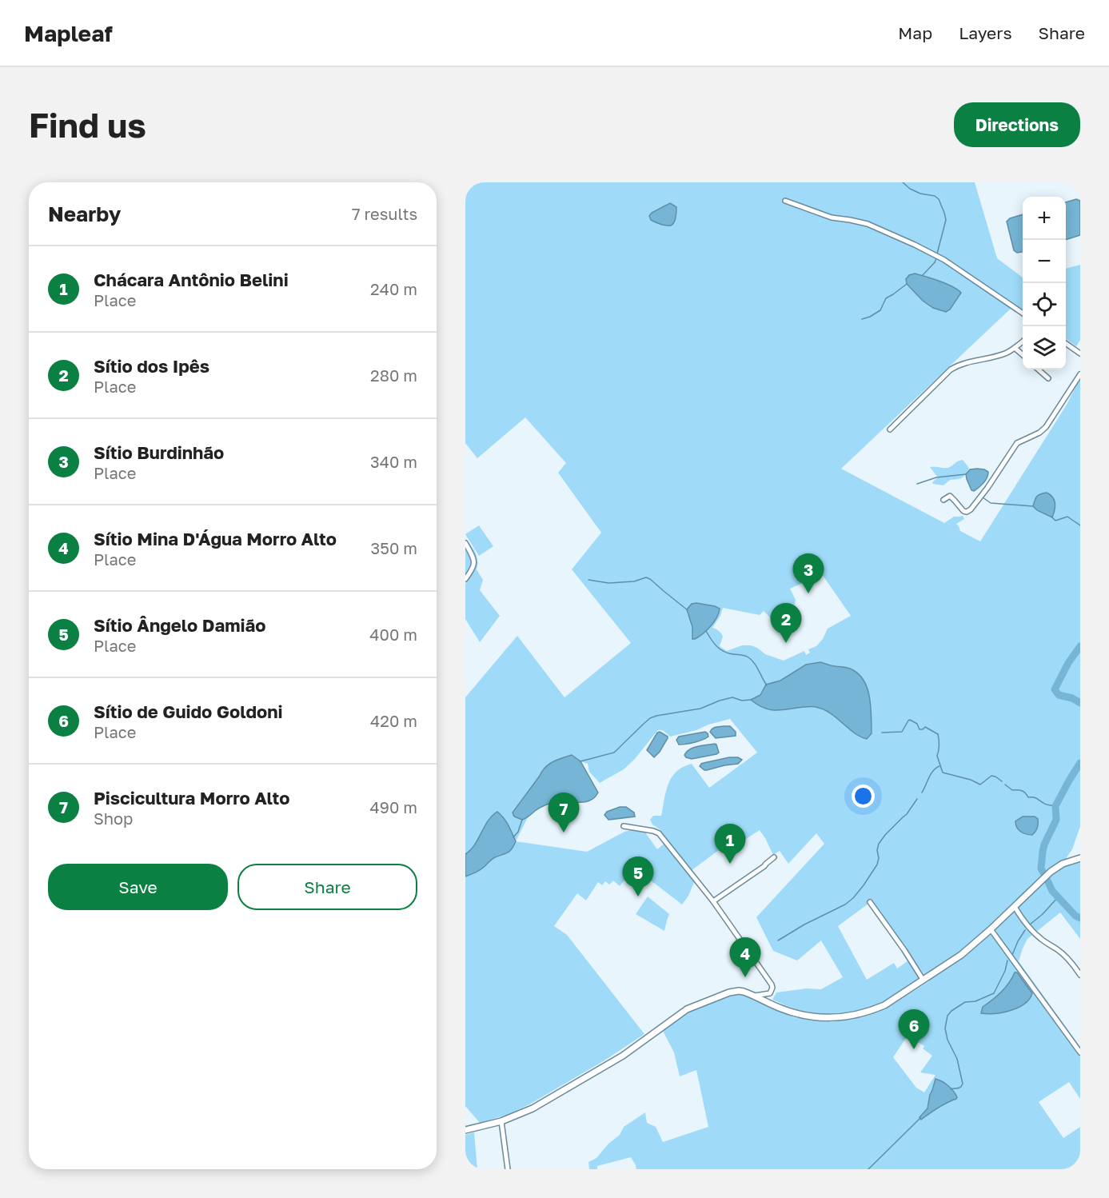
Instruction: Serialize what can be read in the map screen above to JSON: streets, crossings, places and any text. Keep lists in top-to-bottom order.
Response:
{
  "page": {
    "header": "Mapleaf",
    "nav": ["Map", "Layers", "Share"],
    "buttons": [
      "Directions",
      ["Save", "Share"]
    ],
    "title": "Find us",
    "heading": ["Nearby", "7 results"],
    "map_buttons": ["+", "−"],
    "list": [
      {
        "mark": "1",
        "name": "Chácara Antônio Belini",
        "note": "Place",
        "value": "240 m"
      },
      {
        "mark": "2",
        "name": "Sítio dos Ipês",
        "note": "Place",
        "value": "280 m"
      },
      {
        "mark": "3",
        "name": "Sítio Burdinhão",
        "note": "Place",
        "value": "340 m"
      },
      {
        "mark": "4",
        "name": "Sítio Mina D'Água Morro Alto",
        "note": "Place",
        "value": "350 m"
      },
      {
        "mark": "5",
        "name": "Sítio Ângelo Damião",
        "note": "Place",
        "value": "400 m"
      },
      {
        "mark": "6",
        "name": "Sítio de Guido Goldoni",
        "note": "Place",
        "value": "420 m"
      },
      {
        "mark": "7",
        "name": "Piscicultura Morro Alto",
        "note": "Shop",
        "value": "490 m"
      }
    ],
    "pins": [
      "3",
      "2",
      "7",
      "1",
      "5",
      "4",
      "6"
    ]
  }
}
